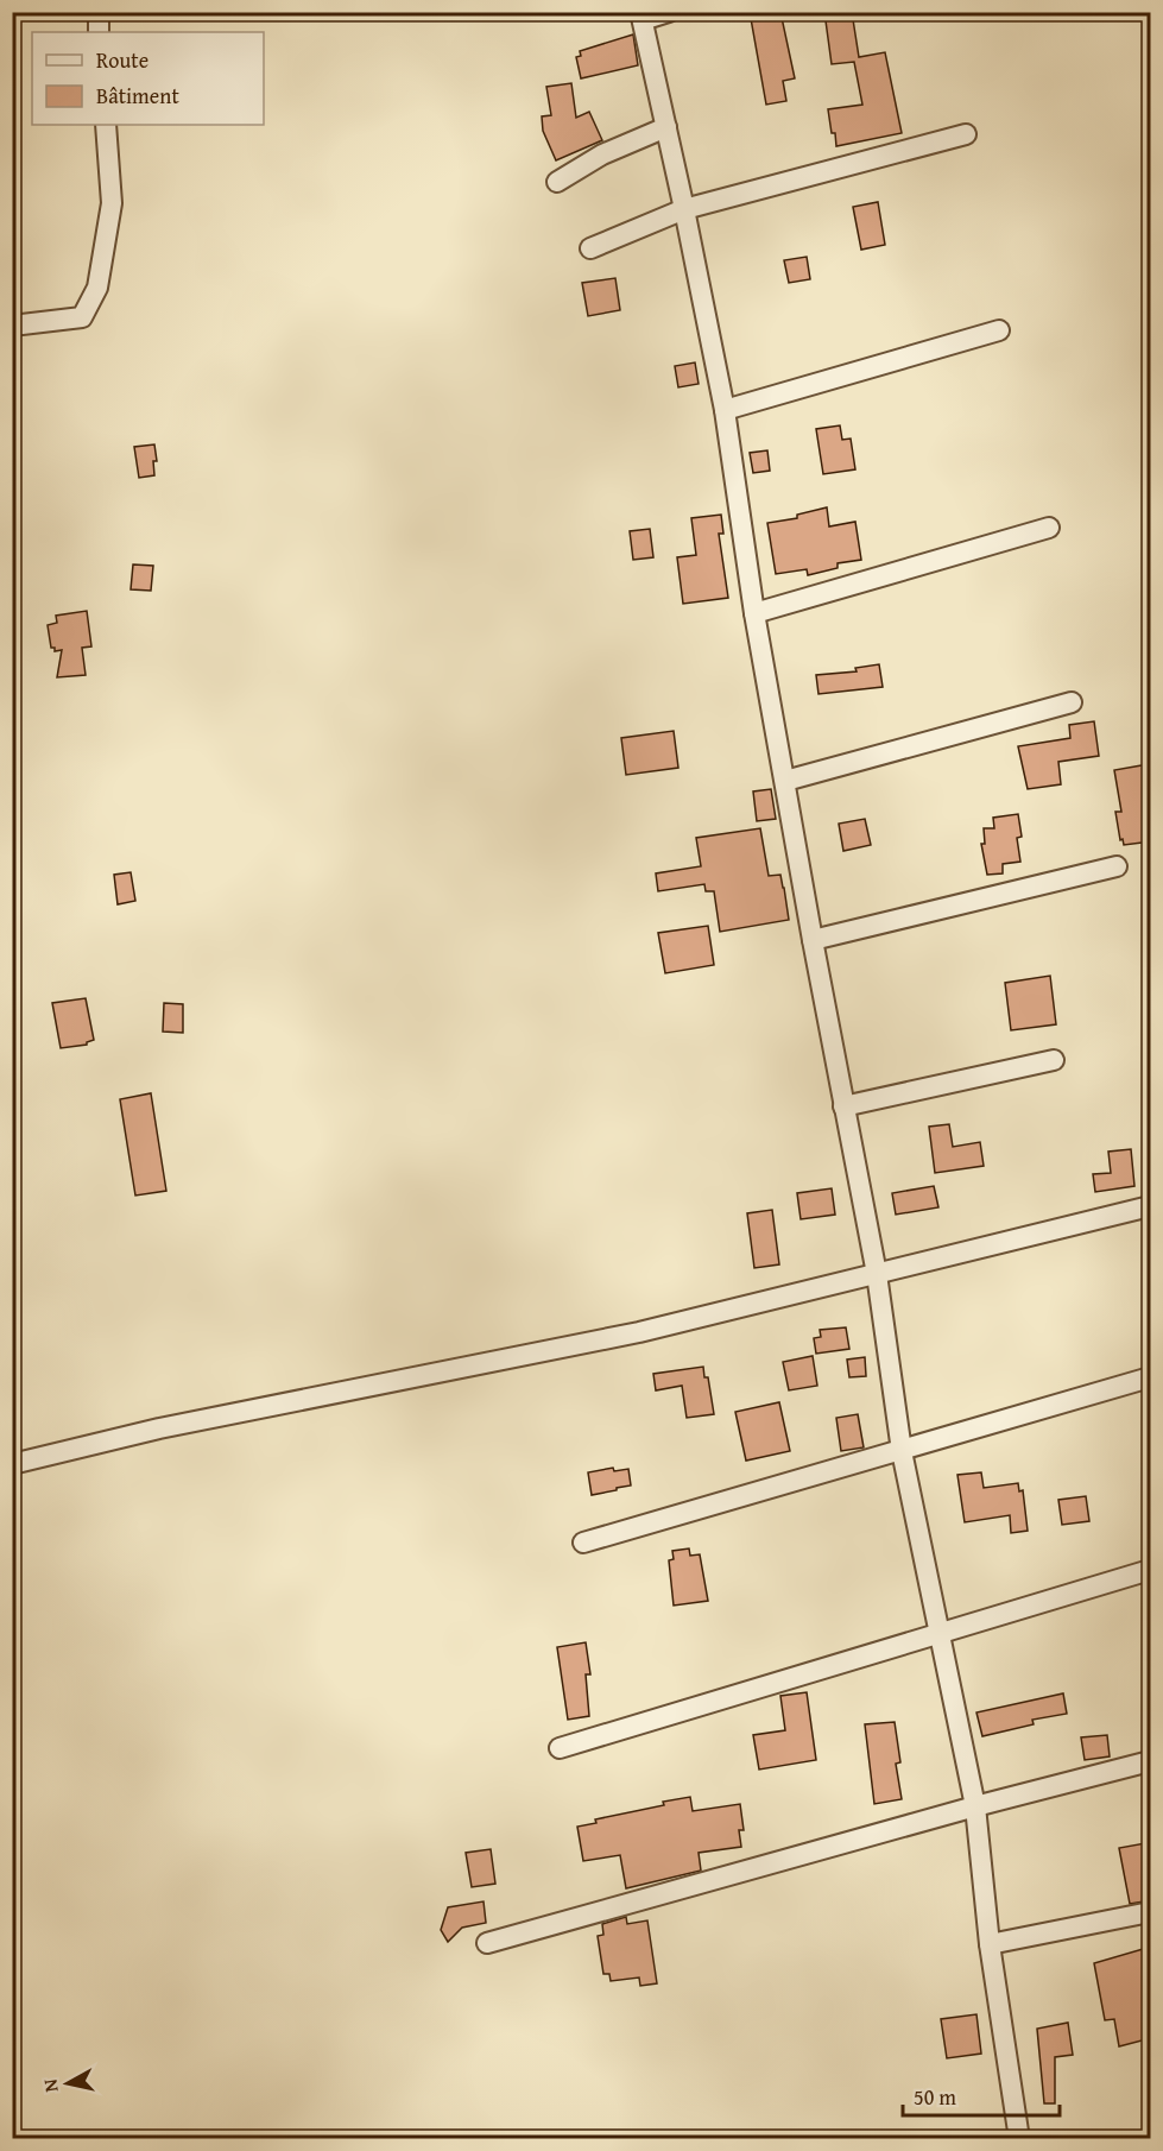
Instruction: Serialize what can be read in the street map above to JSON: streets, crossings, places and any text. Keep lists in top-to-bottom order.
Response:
{
  "legend": ["Route", "Bâtiment"],
  "scale_bar": "50 m",
  "north": "left"
}
